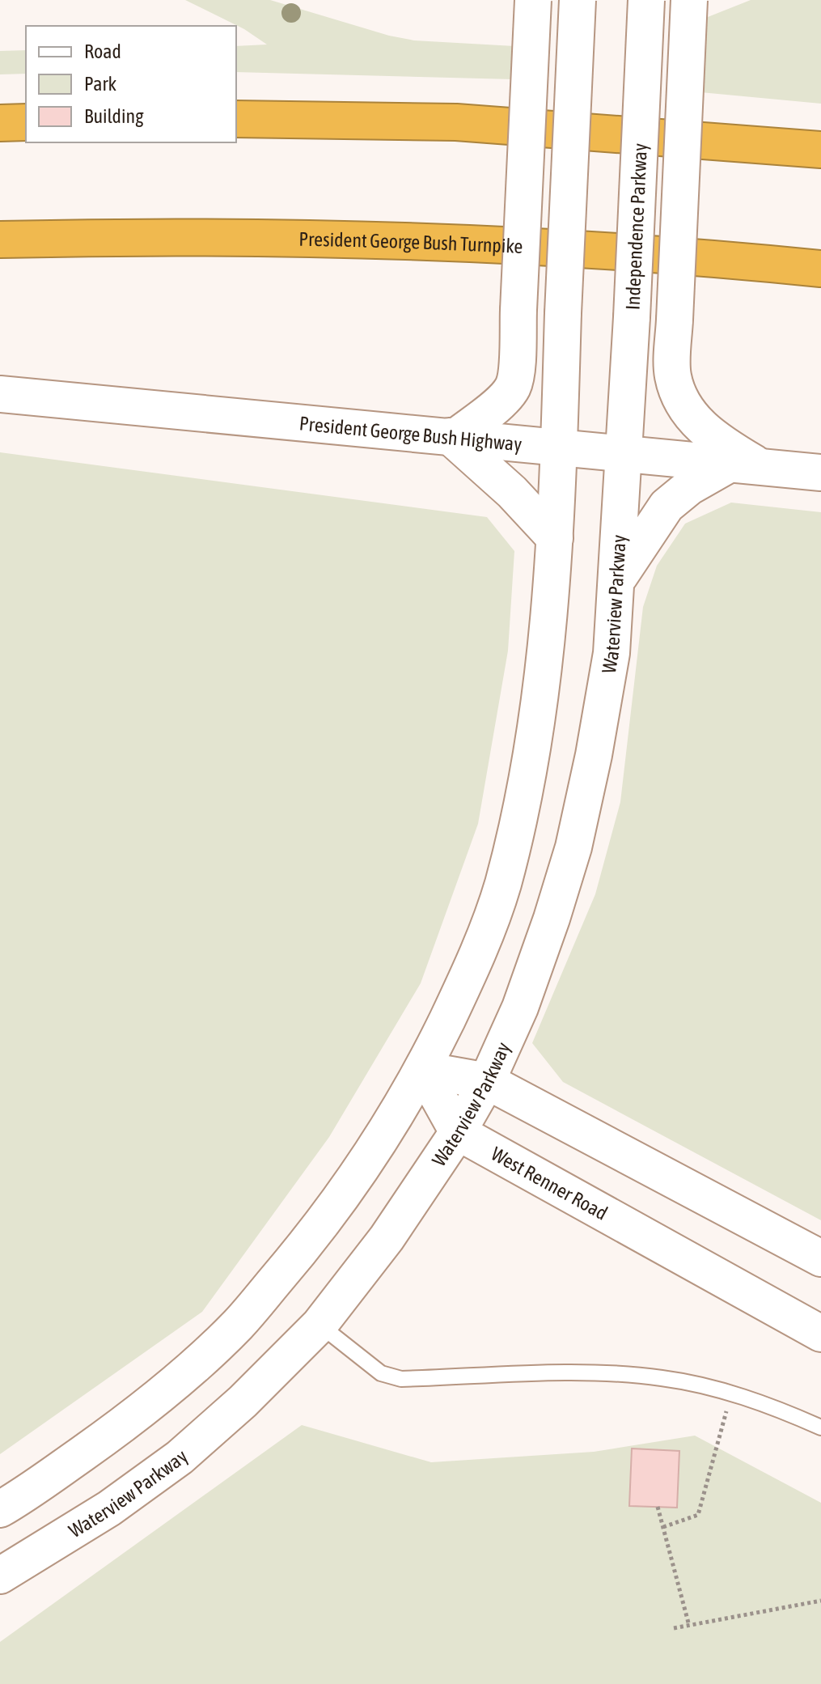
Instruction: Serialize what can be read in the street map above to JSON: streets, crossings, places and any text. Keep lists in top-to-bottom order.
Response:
{
  "streets": {
    "highway": ["President George Bush Turnpike"],
    "main road": [
      "Independence Parkway",
      "President George Bush Highway",
      "Waterview Parkway",
      "West Renner Road"
    ]
  },
  "crossings": [
    ["Independence Parkway", "President George Bush Highway"],
    ["Independence Parkway", "Waterview Parkway"],
    ["President George Bush Highway", "Waterview Parkway"],
    ["Waterview Parkway", "West Renner Road"]
  ],
  "legend": ["Road", "Park", "Building"]
}
